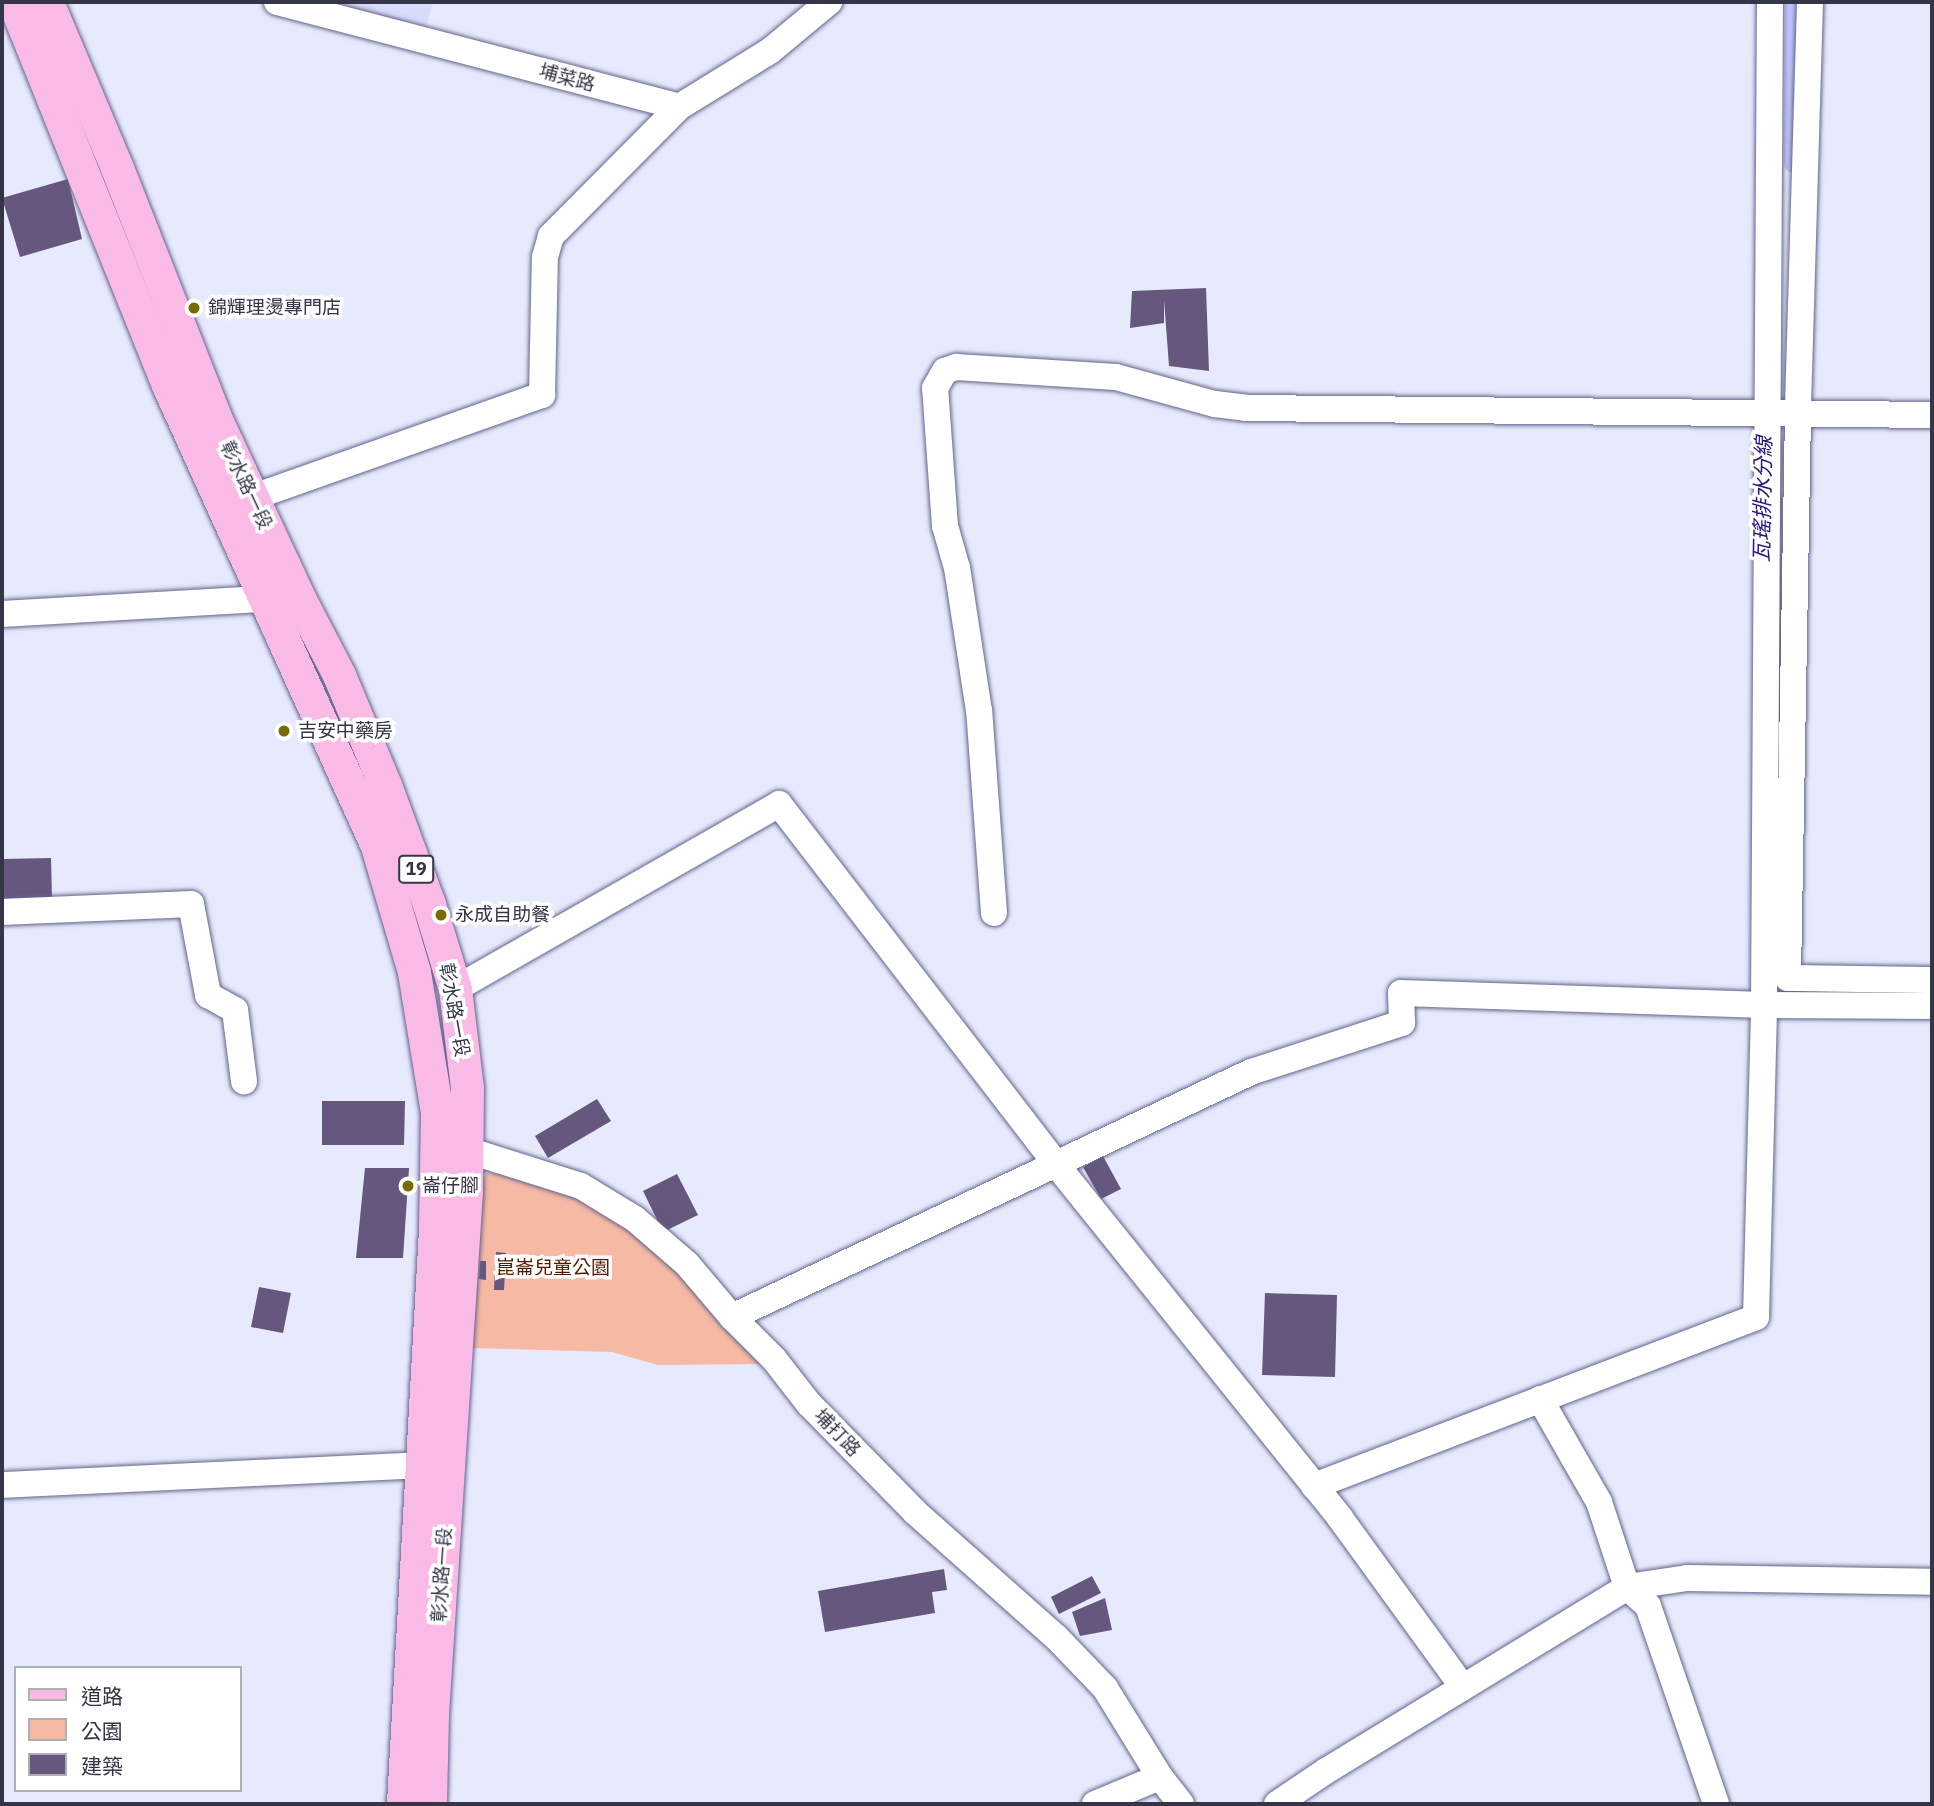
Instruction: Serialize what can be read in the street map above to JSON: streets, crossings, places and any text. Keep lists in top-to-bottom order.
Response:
{
  "streets": {
    "main road": ["彰水路一段", "19"],
    "street": ["埔菜路", "埔打路"]
  },
  "crossings": [
    ["彰水路一段", "埔打路"]
  ],
  "water": ["瓦瑤排水分線"],
  "parks": ["崑崙兒童公園"],
  "places": [
    "錦輝理燙專門店",
    "吉安中藥房",
    "永成自助餐",
    "崙仔腳"
  ],
  "legend": ["道路", "公園", "建築"]
}
